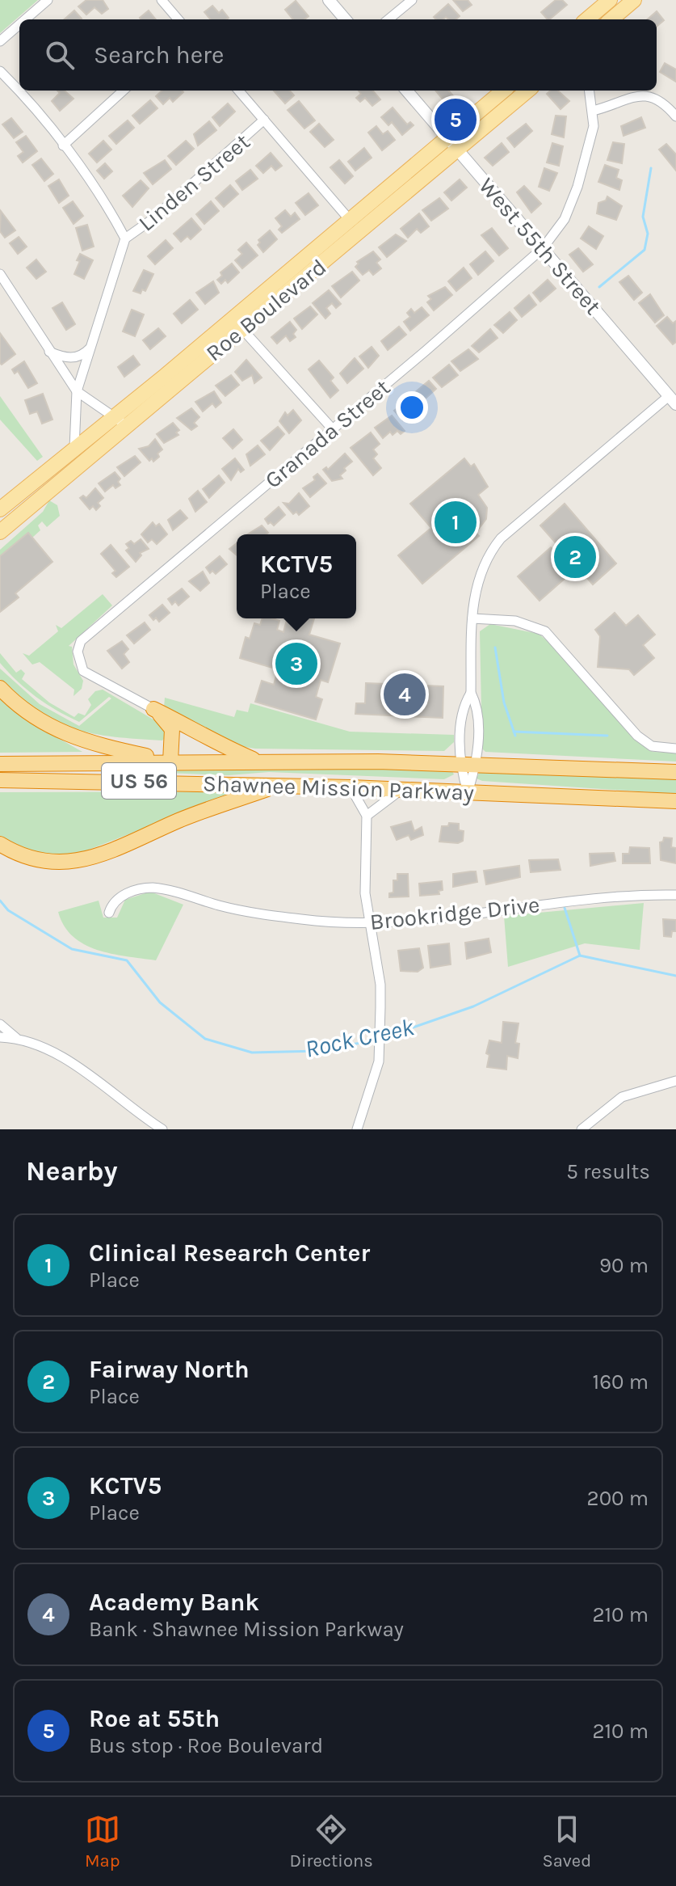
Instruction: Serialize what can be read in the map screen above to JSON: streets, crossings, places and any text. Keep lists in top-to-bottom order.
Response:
{
  "streets": {
    "highway": ["US 56", "Shawnee Mission Parkway"],
    "main road": ["Roe Boulevard"],
    "street": [
      "Linden Street",
      "West 55th Street",
      "Granada Street",
      "Brookridge Drive"
    ]
  },
  "crossings": [
    ["Linden Street", "Roe Boulevard"],
    ["West 55th Street", "Roe Boulevard"],
    ["West 55th Street", "Granada Street"]
  ],
  "water": ["Rock Creek"],
  "page": {
    "search": "Search here",
    "pins": [
      "5",
      "1",
      "2",
      "3",
      "4"
    ],
    "popup": ["KCTV5", "Place"],
    "heading": ["Nearby", "5 results"],
    "list": [
      {
        "mark": "1",
        "name": "Clinical Research Center",
        "note": "Place",
        "value": "90 m"
      },
      {
        "mark": "2",
        "name": "Fairway North",
        "note": "Place",
        "value": "160 m"
      },
      {
        "mark": "3",
        "name": "KCTV5",
        "note": "Place",
        "value": "200 m"
      },
      {
        "mark": "4",
        "name": "Academy Bank",
        "note": "Bank · Shawnee Mission Parkway",
        "value": "210 m"
      },
      {
        "mark": "5",
        "name": "Roe at 55th",
        "note": "Bus stop · Roe Boulevard",
        "value": "210 m"
      }
    ],
    "nav": ["Map", "Directions", "Saved"]
  }
}
